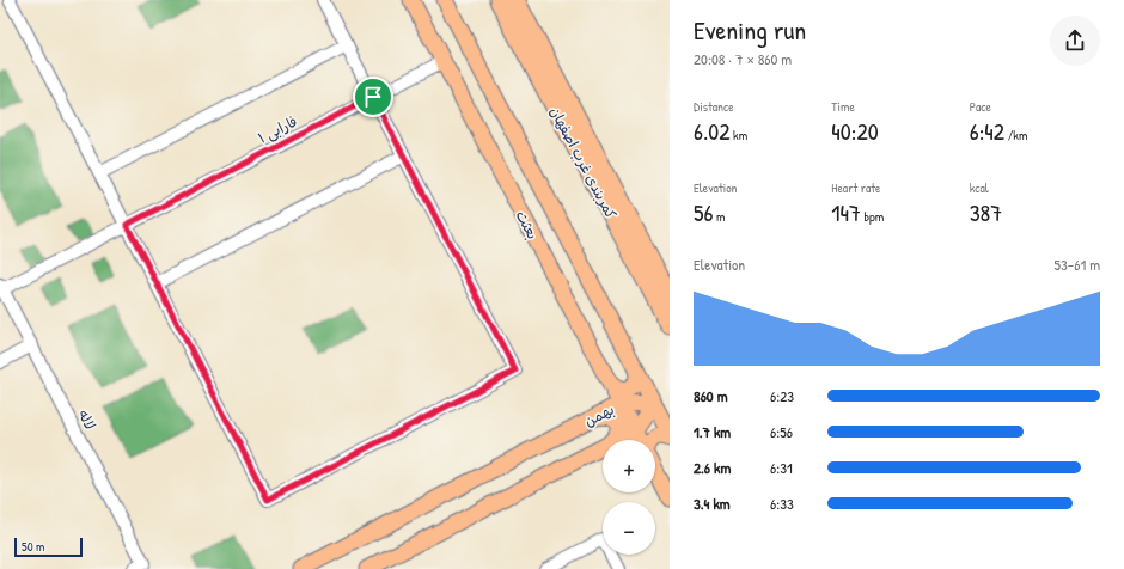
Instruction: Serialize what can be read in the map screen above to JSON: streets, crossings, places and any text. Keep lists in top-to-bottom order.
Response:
{
  "streets": {
    "highway": ["کمربندی غرب اصفهان"],
    "main road": ["بعثت", "بهمن"],
    "street": ["فارابی ۱", "لاله"]
  },
  "crossings": [
    ["فارابی ۱", "بعثت"],
    ["فارابی ۱", "لاله"],
    ["بعثت", "بهمن"]
  ],
  "scale_bar": "50 m",
  "page": {
    "heading": ["Evening run", "20:08 · 7 × 860 m"],
    "stats": [
      ["Distance", "6.02 km"],
      ["Time", "40:20"],
      ["Pace", "6:42 /km"],
      ["Elevation", "56 m"],
      ["Heart rate", "147 bpm"],
      ["kcal", "387"]
    ],
    "chart": ["Elevation", "53–61 m"],
    "list": [
      {
        "name": "860 m",
        "note": "6:23"
      },
      {
        "name": "1.7 km",
        "note": "6:56"
      },
      {
        "name": "2.6 km",
        "note": "6:31"
      },
      {
        "name": "3.4 km",
        "note": "6:33"
      }
    ],
    "map_buttons": ["+", "−"],
    "scale": "50 m"
  }
}
